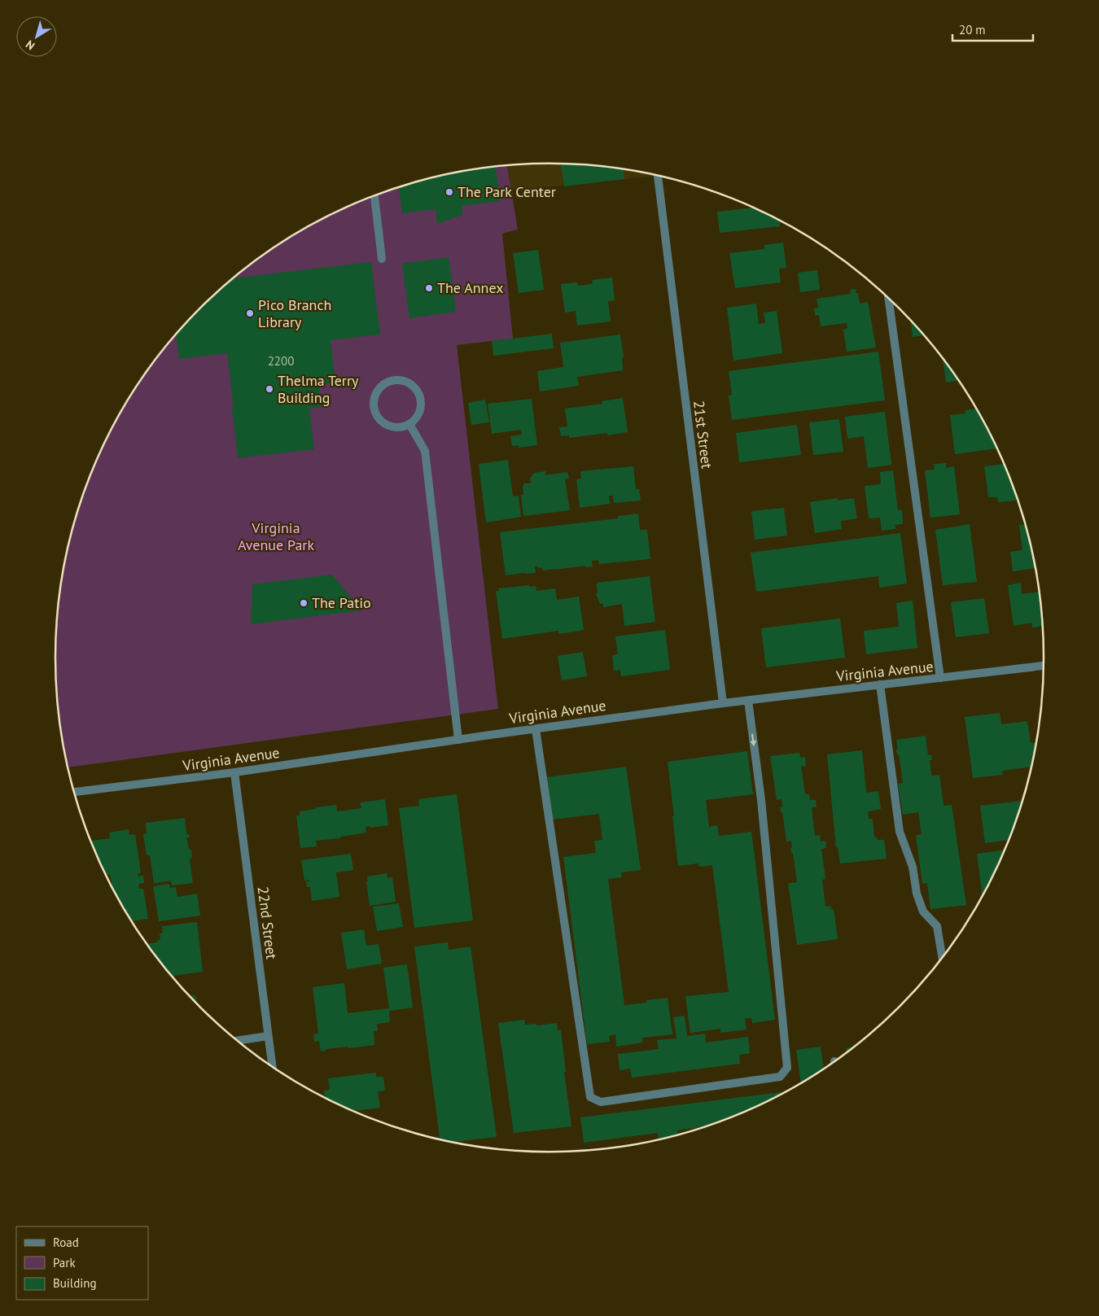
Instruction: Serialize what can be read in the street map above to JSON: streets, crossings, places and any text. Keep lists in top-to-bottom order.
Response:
{
  "streets": {
    "street": ["21st Street", "Virginia Avenue", "22nd Street"]
  },
  "crossings": [
    ["21st Street", "Virginia Avenue"],
    ["Virginia Avenue", "22nd Street"]
  ],
  "parks": ["Virginia Avenue Park"],
  "places": [
    "The Park Center",
    "The Annex",
    "Pico Branch Library",
    "Thelma Terry Building",
    "The Patio"
  ],
  "house_numbers": ["2200"],
  "legend": ["Road", "Park", "Building"],
  "scale_bar": "20 m",
  "north": "bottom left"
}
